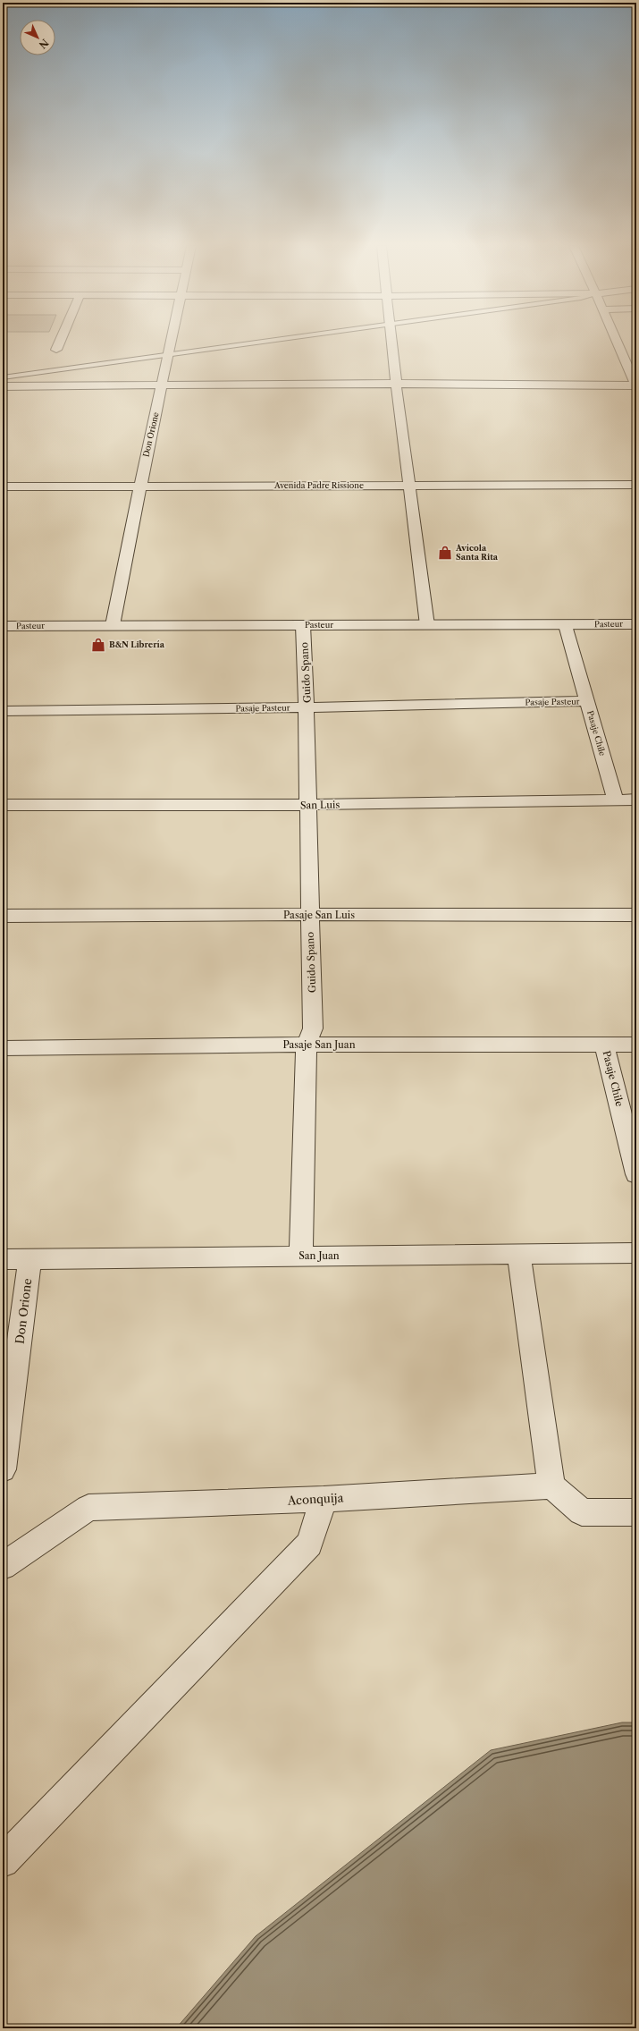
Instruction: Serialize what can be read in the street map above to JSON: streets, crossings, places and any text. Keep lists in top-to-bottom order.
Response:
{
  "streets": {
    "street": [
      "Don Orione",
      "Avenida Padre Rissione",
      "Pasteur",
      "Guido Spano",
      "Pasaje Pasteur",
      "Pasaje Chile",
      "San Luis",
      "Pasaje San Luis",
      "Pasaje San Juan",
      "San Juan",
      "Aconquija"
    ]
  },
  "crossings": [
    ["Don Orione", "Avenida Padre Rissione"],
    ["Don Orione", "Pasteur"],
    ["Don Orione", "San Juan"],
    ["Pasteur", "Guido Spano"],
    ["Pasteur", "Pasaje Chile"],
    ["Guido Spano", "Pasaje Pasteur"],
    ["Guido Spano", "San Luis"],
    ["Guido Spano", "Pasaje San Luis"],
    ["Guido Spano", "Pasaje San Juan"],
    ["Guido Spano", "San Juan"],
    ["Pasaje Pasteur", "Pasaje Chile"],
    ["Pasaje Chile", "San Luis"],
    ["Pasaje Chile", "Pasaje San Juan"]
  ],
  "places": {
    "shop": ["Avícola Santa Rita", "B&N Librería"]
  },
  "north": "bottom right"
}
